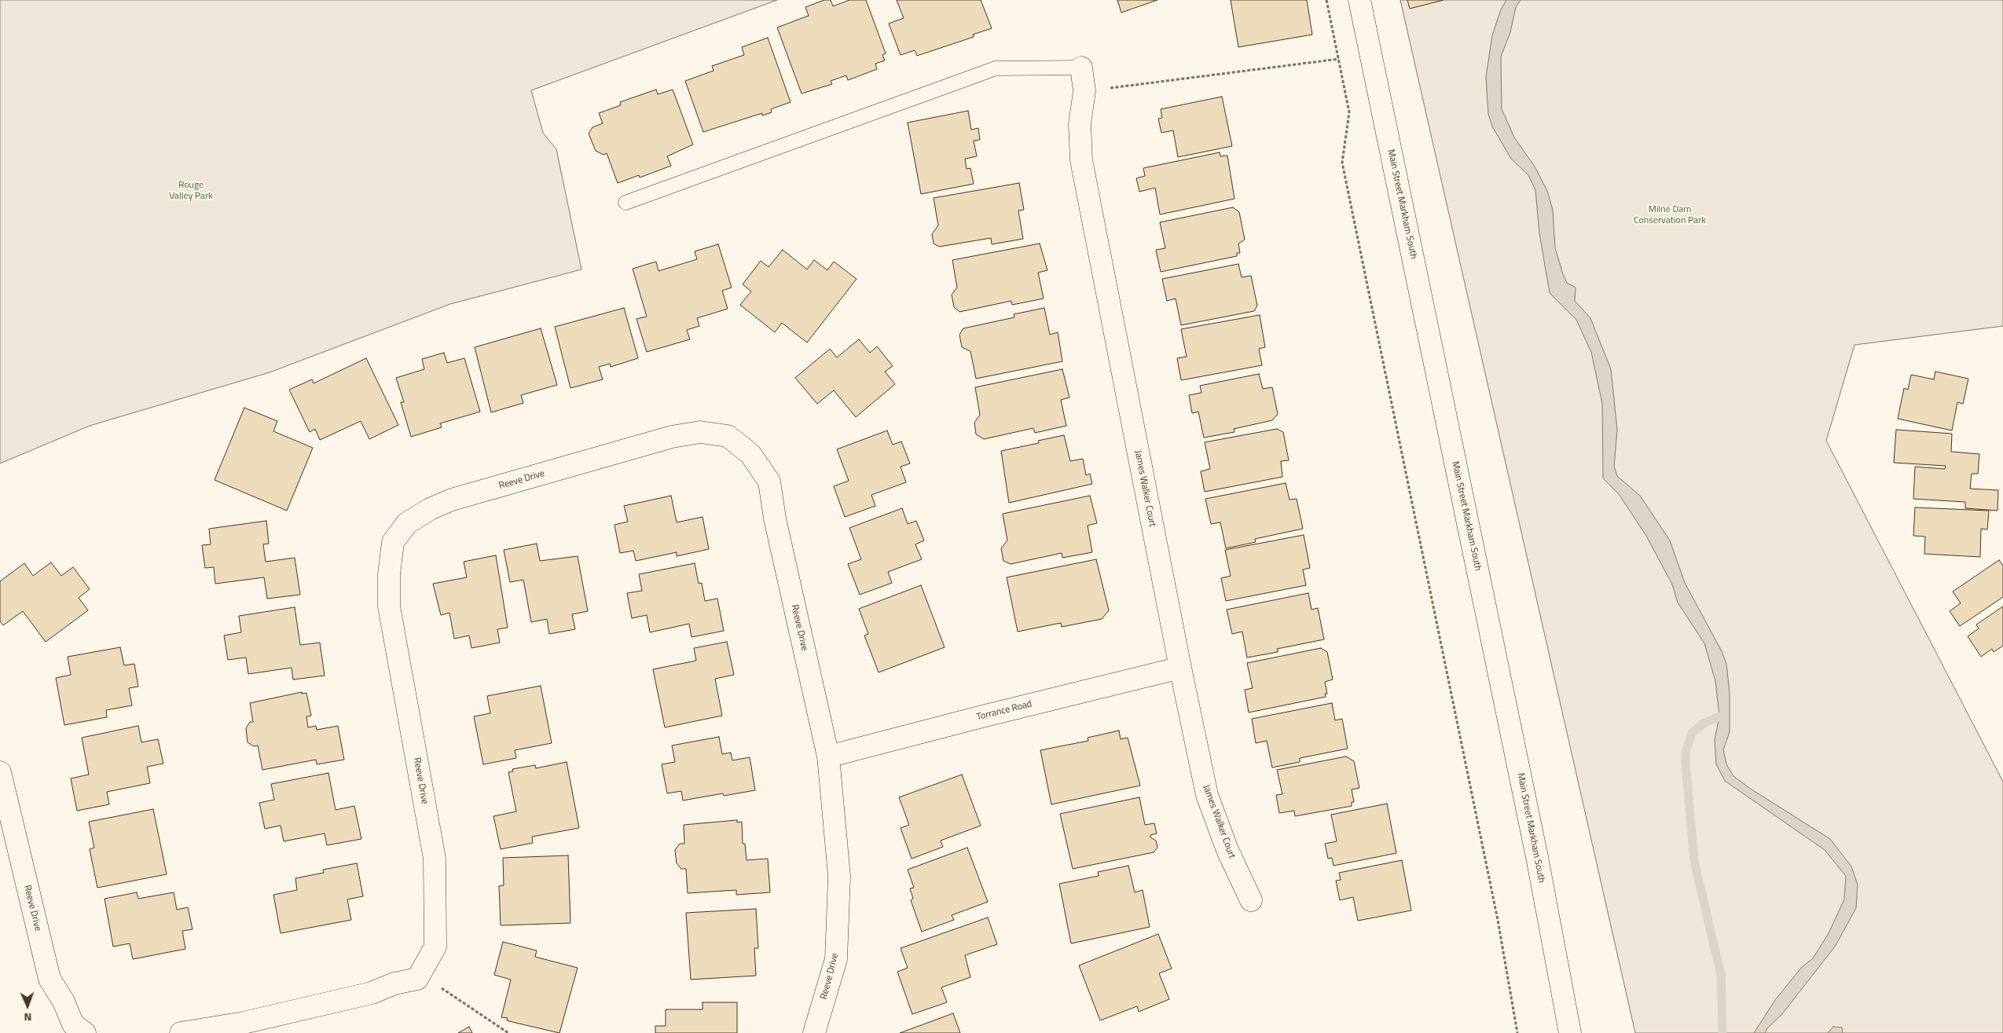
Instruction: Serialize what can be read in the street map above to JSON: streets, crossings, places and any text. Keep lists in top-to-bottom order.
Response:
{
  "streets": {
    "street": [
      "Main Street Markham South",
      "Reeve Drive",
      "James Walker Court",
      "Torrance Road"
    ]
  },
  "crossings": [
    ["Reeve Drive", "Torrance Road"],
    ["James Walker Court", "Torrance Road"]
  ],
  "parks": ["Rouge Valley Park", "Milne Dam Conservation Park"],
  "north": "bottom"
}
